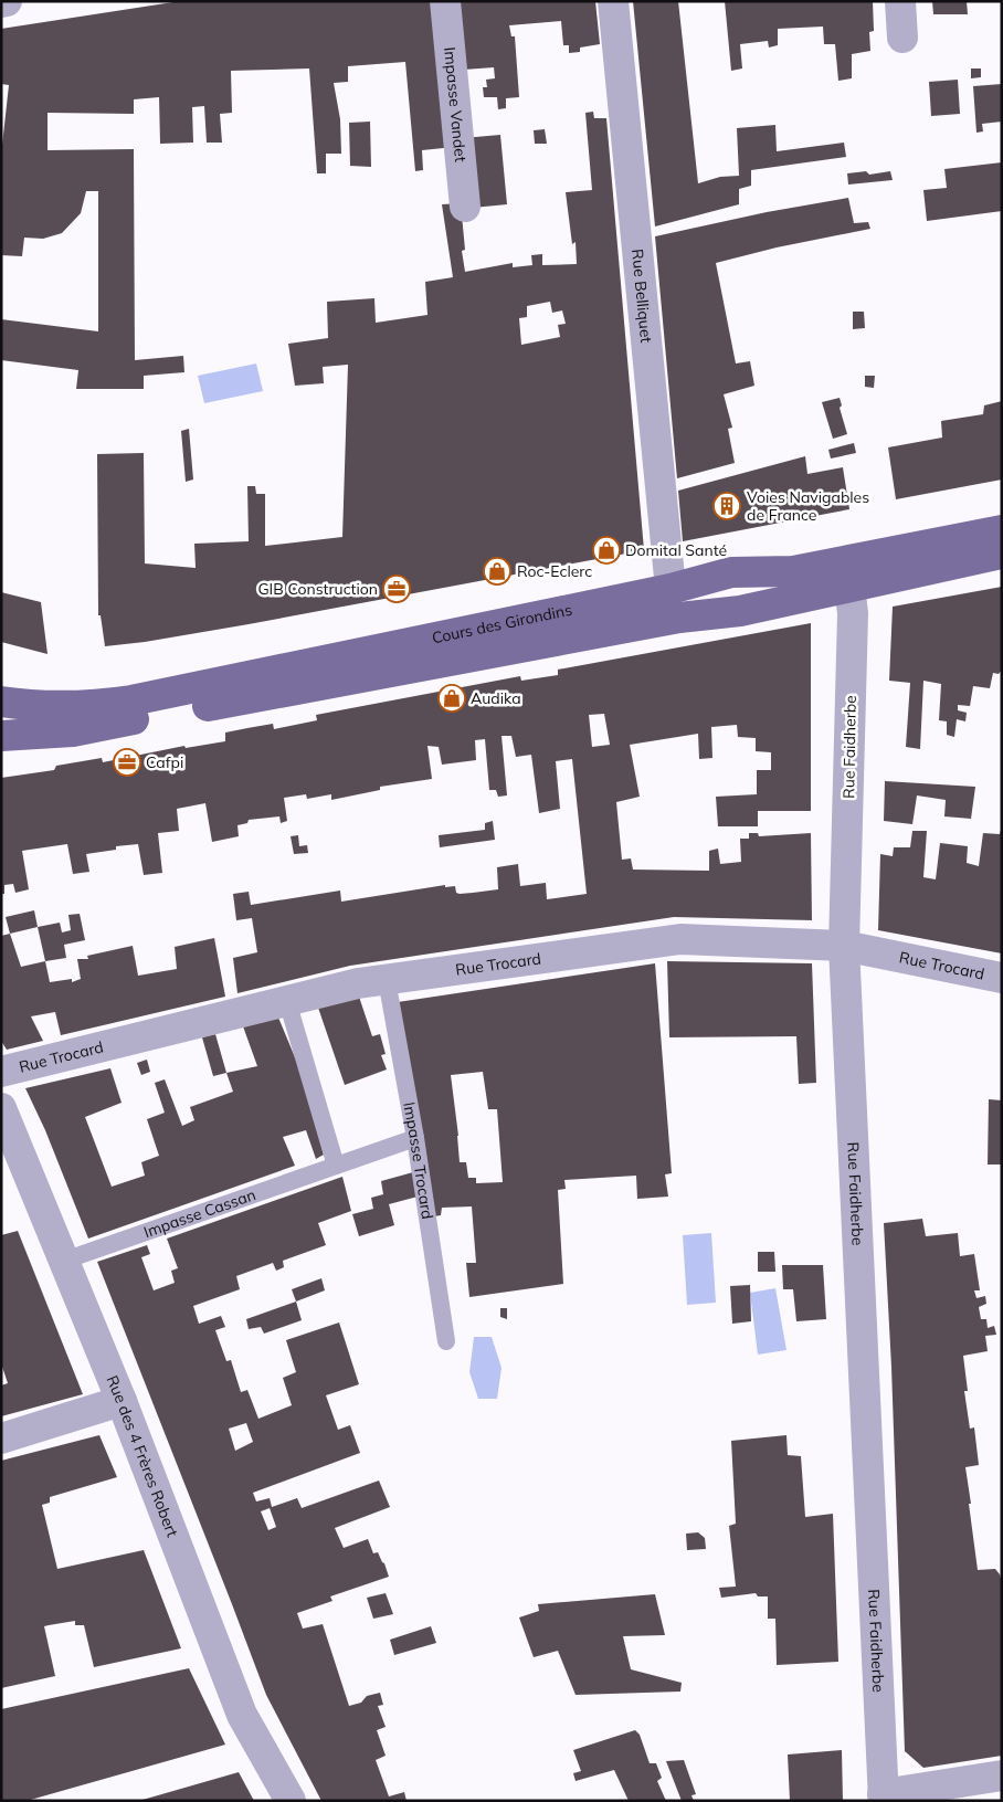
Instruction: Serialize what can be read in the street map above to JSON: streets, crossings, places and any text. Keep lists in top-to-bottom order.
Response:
{
  "streets": {
    "main road": ["Cours des Girondins"],
    "street": [
      "Impasse Vandet",
      "Rue Belliquet",
      "Rue Faidherbe",
      "Rue Trocard",
      "Rue des 4 Frères Robert"
    ],
    "lane": ["Impasse Trocard", "Impasse Cassan"]
  },
  "crossings": [
    ["Rue Belliquet", "Cours des Girondins"],
    ["Cours des Girondins", "Rue Faidherbe"],
    ["Rue Faidherbe", "Rue Trocard"],
    ["Rue Trocard", "Impasse Trocard"],
    ["Impasse Trocard", "Impasse Cassan"],
    ["Impasse Cassan", "Rue des 4 Frères Robert"]
  ],
  "places": {
    "building": ["Voies Navigables de France"],
    "shop": ["Domital Santé", "Roc-Eclerc", "Audika"],
    "office": ["GIB Construction", "Cafpi"]
  }
}
